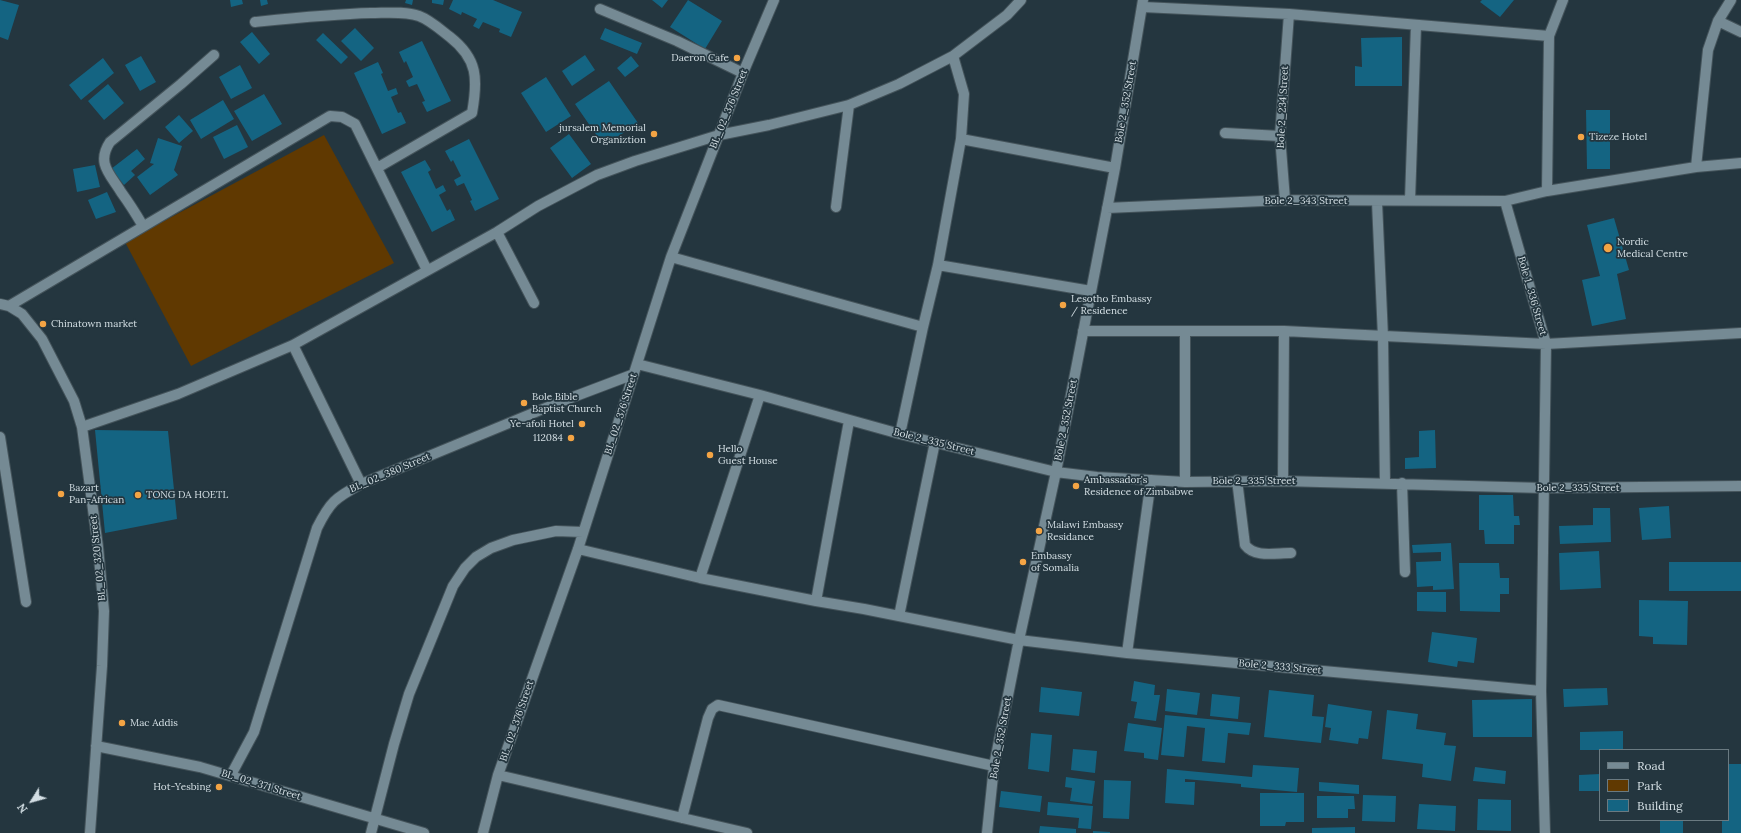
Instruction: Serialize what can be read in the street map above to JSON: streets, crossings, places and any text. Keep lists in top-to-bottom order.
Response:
{
  "streets": {
    "street": [
      "Bole 2_352 Street",
      "Bole 2_234 Street",
      "BL_02_376 Street",
      "Bole 2_343 Street",
      "Bole 1_336 Street",
      "Bole 2_335 Street",
      "BL_02_380 Street",
      "BL_02_320 Street",
      "Bole 2_333 Street",
      "BL_02_371 Street"
    ]
  },
  "crossings": [
    ["Bole 2_352 Street", "Bole 2_343 Street"],
    ["Bole 2_352 Street", "Bole 2_335 Street"],
    ["Bole 2_352 Street", "Bole 2_333 Street"],
    ["Bole 2_234 Street", "Bole 2_343 Street"],
    ["BL_02_376 Street", "Bole 2_335 Street"],
    ["BL_02_376 Street", "BL_02_380 Street"],
    ["BL_02_376 Street", "Bole 2_333 Street"],
    ["Bole 2_343 Street", "Bole 1_336 Street"],
    ["Bole 1_336 Street", "Bole 2_335 Street"],
    ["Bole 1_336 Street", "Bole 2_333 Street"],
    ["Bole 2_335 Street", "BL_02_380 Street"],
    ["BL_02_380 Street", "BL_02_371 Street"],
    ["BL_02_320 Street", "BL_02_371 Street"]
  ],
  "places": [
    "Daeron Cafe",
    "jursalem Memorial Organiztion",
    "Tizeze Hotel",
    "Nordic Medical Centre",
    "Lesotho Embassy / Residence",
    "Chinatown market",
    "Bole Bible Baptist Church",
    "Ye-afoli Hotel",
    "112084",
    "Hello Guest House",
    "Ambassador's Residence of Zimbabwe",
    "Bazart Pan-African",
    "TONG DA HOETL",
    "Malawi Embassy Residance",
    "Embassy of Somalia",
    "Mac Addis",
    "Hot-Yesbing"
  ],
  "legend": ["Road", "Park", "Building"],
  "north": "bottom left"
}
